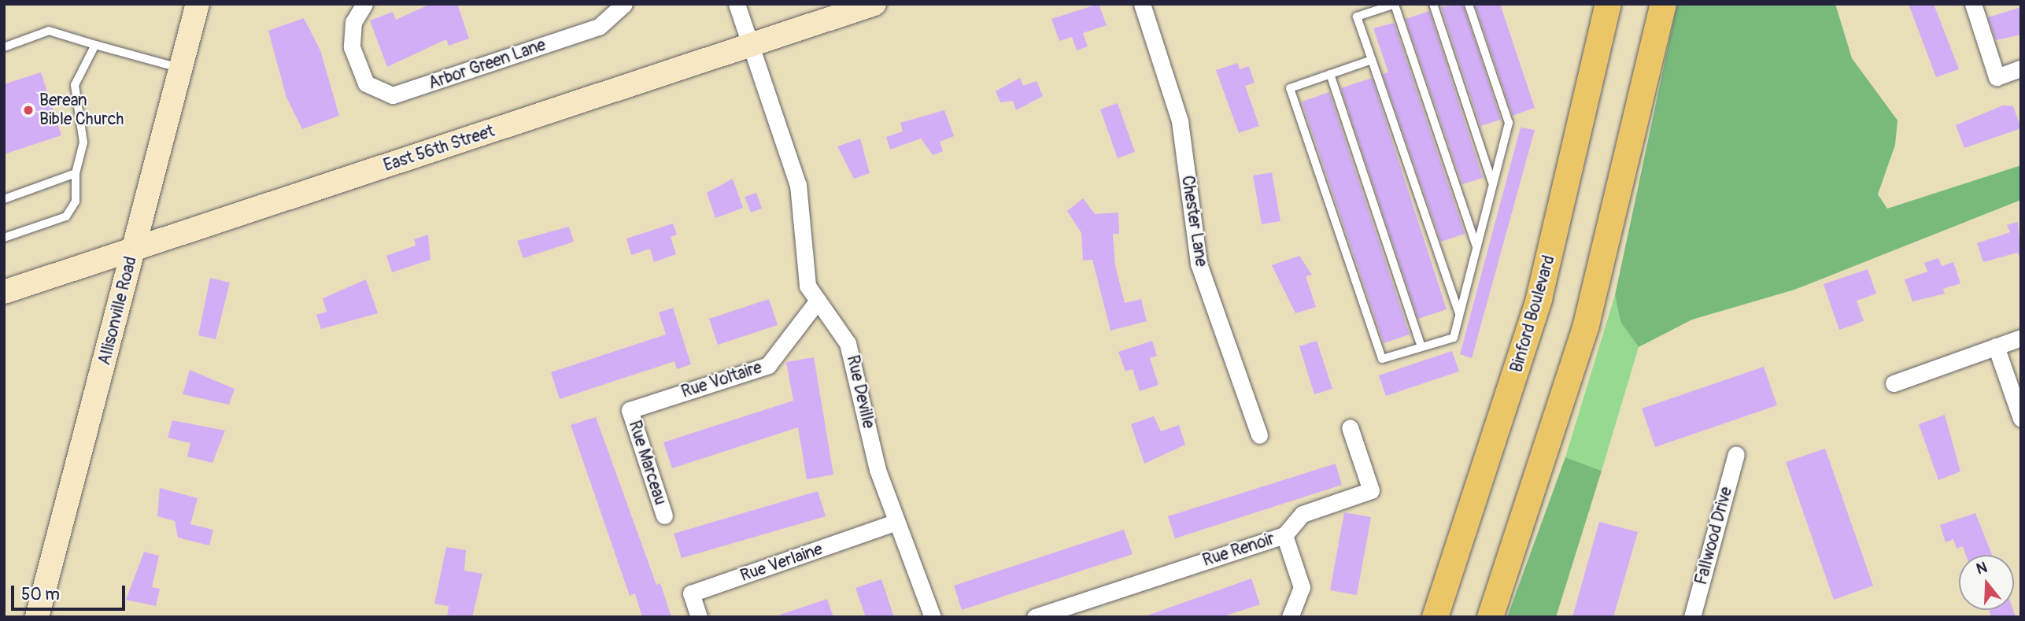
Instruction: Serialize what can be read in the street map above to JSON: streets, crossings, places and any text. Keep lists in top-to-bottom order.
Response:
{
  "streets": {
    "main road": ["Binford Boulevard"],
    "street": [
      "Arbor Green Lane",
      "East 56th Street",
      "Chester Lane",
      "Allisonville Road",
      "Rue Voltaire",
      "Rue Deville",
      "Rue Marceau",
      "Fallwood Drive",
      "Rue Renoir",
      "Rue Verlaine"
    ]
  },
  "crossings": [
    ["East 56th Street", "Allisonville Road"],
    ["East 56th Street", "Rue Deville"],
    ["Rue Voltaire", "Rue Deville"],
    ["Rue Voltaire", "Rue Marceau"],
    ["Rue Deville", "Rue Verlaine"]
  ],
  "places": ["Berean Bible Church"],
  "scale_bar": "50 m",
  "north": "top"
}
